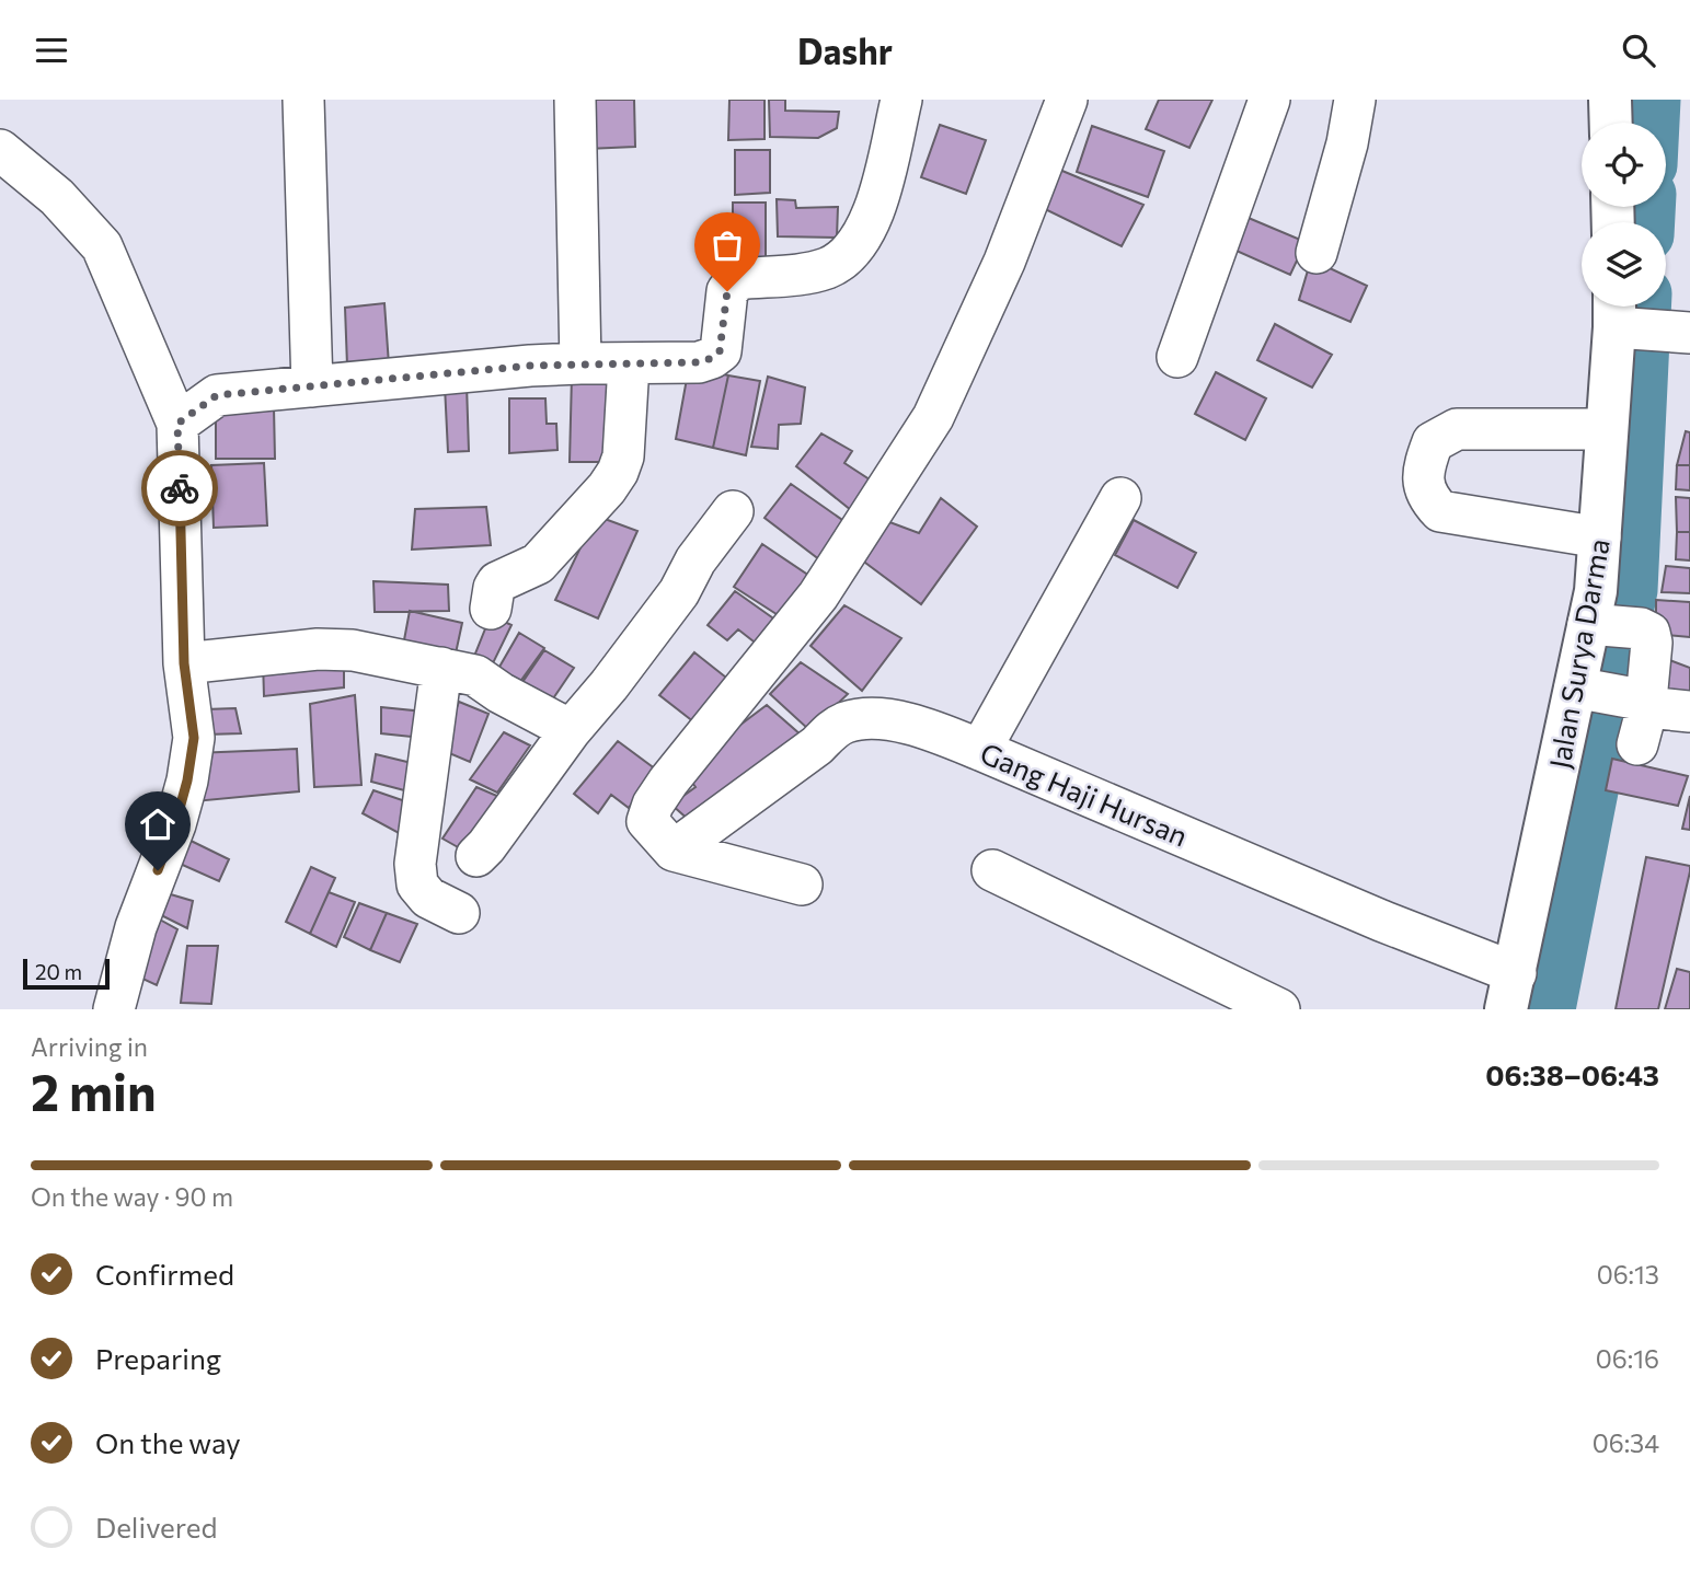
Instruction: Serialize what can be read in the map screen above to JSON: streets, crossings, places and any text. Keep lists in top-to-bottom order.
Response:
{
  "streets": {
    "main road": ["Jalan Surya Darma"],
    "street": ["Gang Haji Hursan"]
  },
  "crossings": [
    ["Jalan Surya Darma", "Gang Haji Hursan"]
  ],
  "scale_bar": "20 m",
  "page": {
    "header": "Dashr",
    "scale": "20 m",
    "heading": ["2 min", "Arriving in", "06:38–06:43"],
    "bar": "On the way · 90 m",
    "list": [
      ["Confirmed", "06:13"],
      ["Preparing", "06:16"],
      ["On the way", "06:34"],
      "Delivered"
    ]
  }
}
